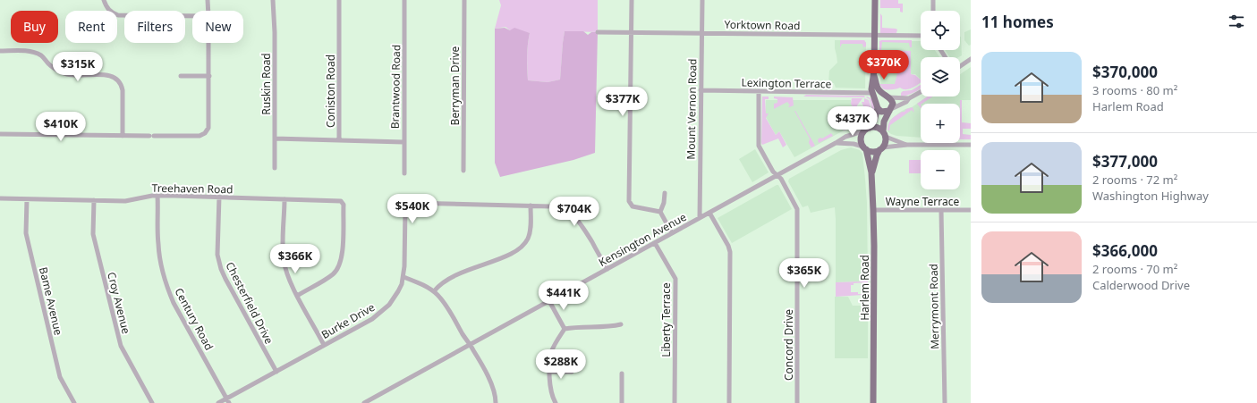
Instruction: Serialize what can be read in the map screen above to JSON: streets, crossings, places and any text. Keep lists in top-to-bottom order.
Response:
{
  "streets": {
    "main road": ["Harlem Road"],
    "street": [
      "Yorktown Road",
      "Lexington Terrace",
      "Ruskin Road",
      "Berryman Drive",
      "Brantwood Road",
      "Coniston Road",
      "Mount Vernon Road",
      "Treehaven Road",
      "Wayne Terrace",
      "Kensington Avenue",
      "Bame Avenue",
      "Croy Avenue",
      "Chesterfield Drive",
      "Merrymont Road",
      "Century Road",
      "Liberty Terrace",
      "Burke Drive",
      "Concord Drive"
    ]
  },
  "crossings": [
    ["Yorktown Road", "Mount Vernon Road"],
    ["Lexington Terrace", "Mount Vernon Road"],
    ["Lexington Terrace", "Concord Drive"],
    ["Mount Vernon Road", "Kensington Avenue"],
    ["Treehaven Road", "Bame Avenue"],
    ["Treehaven Road", "Croy Avenue"],
    ["Treehaven Road", "Chesterfield Drive"],
    ["Treehaven Road", "Century Road"],
    ["Wayne Terrace", "Harlem Road"],
    ["Wayne Terrace", "Merrymont Road"],
    ["Kensington Avenue", "Harlem Road"],
    ["Kensington Avenue", "Liberty Terrace"],
    ["Kensington Avenue", "Concord Drive"],
    ["Chesterfield Drive", "Burke Drive"],
    ["Century Road", "Burke Drive"]
  ],
  "page": {
    "heading": "11 homes",
    "map_buttons": ["+", "−"],
    "chip": [
      "Buy",
      "Rent",
      "Filters",
      "New"
    ],
    "list": [
      {
        "name": "$370,000",
        "note": "3 rooms · 80 m² · Harlem Road"
      },
      {
        "name": "$377,000",
        "note": "2 rooms · 72 m² · Washington Highway"
      },
      {
        "name": "$366,000",
        "note": "2 rooms · 70 m² · Calderwood Drive"
      }
    ],
    "price": [
      "$370K",
      "$315K",
      "$377K",
      "$437K",
      "$410K",
      "$540K",
      "$704K",
      "$366K",
      "$365K",
      "$441K",
      "$288K"
    ]
  }
}
